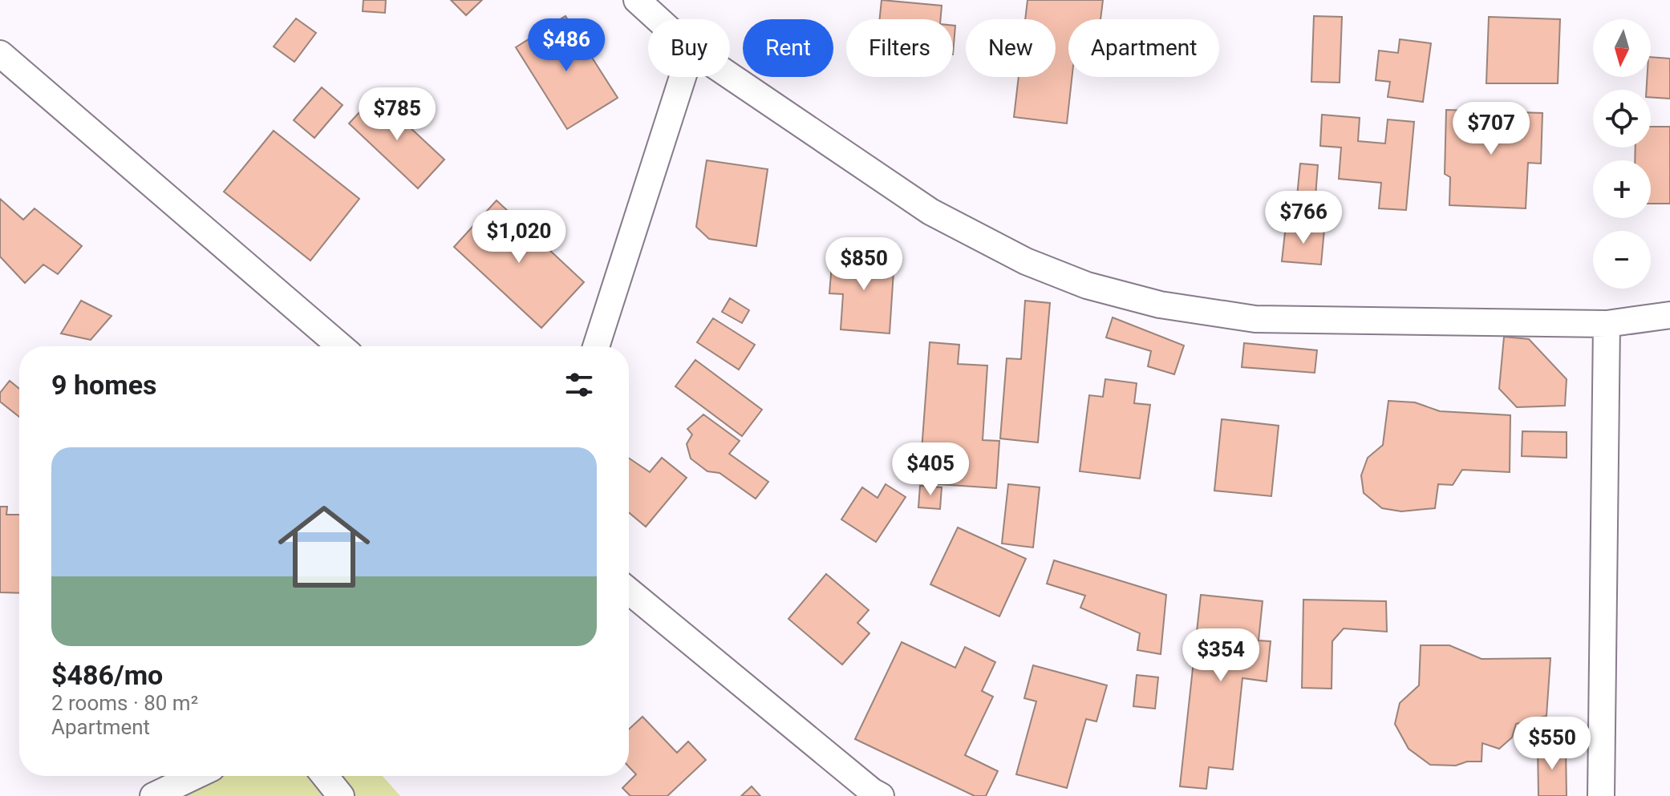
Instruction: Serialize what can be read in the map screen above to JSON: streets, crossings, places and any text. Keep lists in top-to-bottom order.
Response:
{
  "north": "bottom",
  "page": {
    "price": [
      "$486",
      "$785",
      "$707",
      "$766",
      "$1,020",
      "$850",
      "$405",
      "$354",
      "$550"
    ],
    "map_buttons": ["+", "−"],
    "chip": [
      "Buy",
      "Rent",
      "Filters",
      "New",
      "Apartment"
    ],
    "heading": "9 homes",
    "list": [
      {
        "name": "$486/mo",
        "note": "2 rooms · 80 m² · Apartment"
      }
    ]
  }
}
